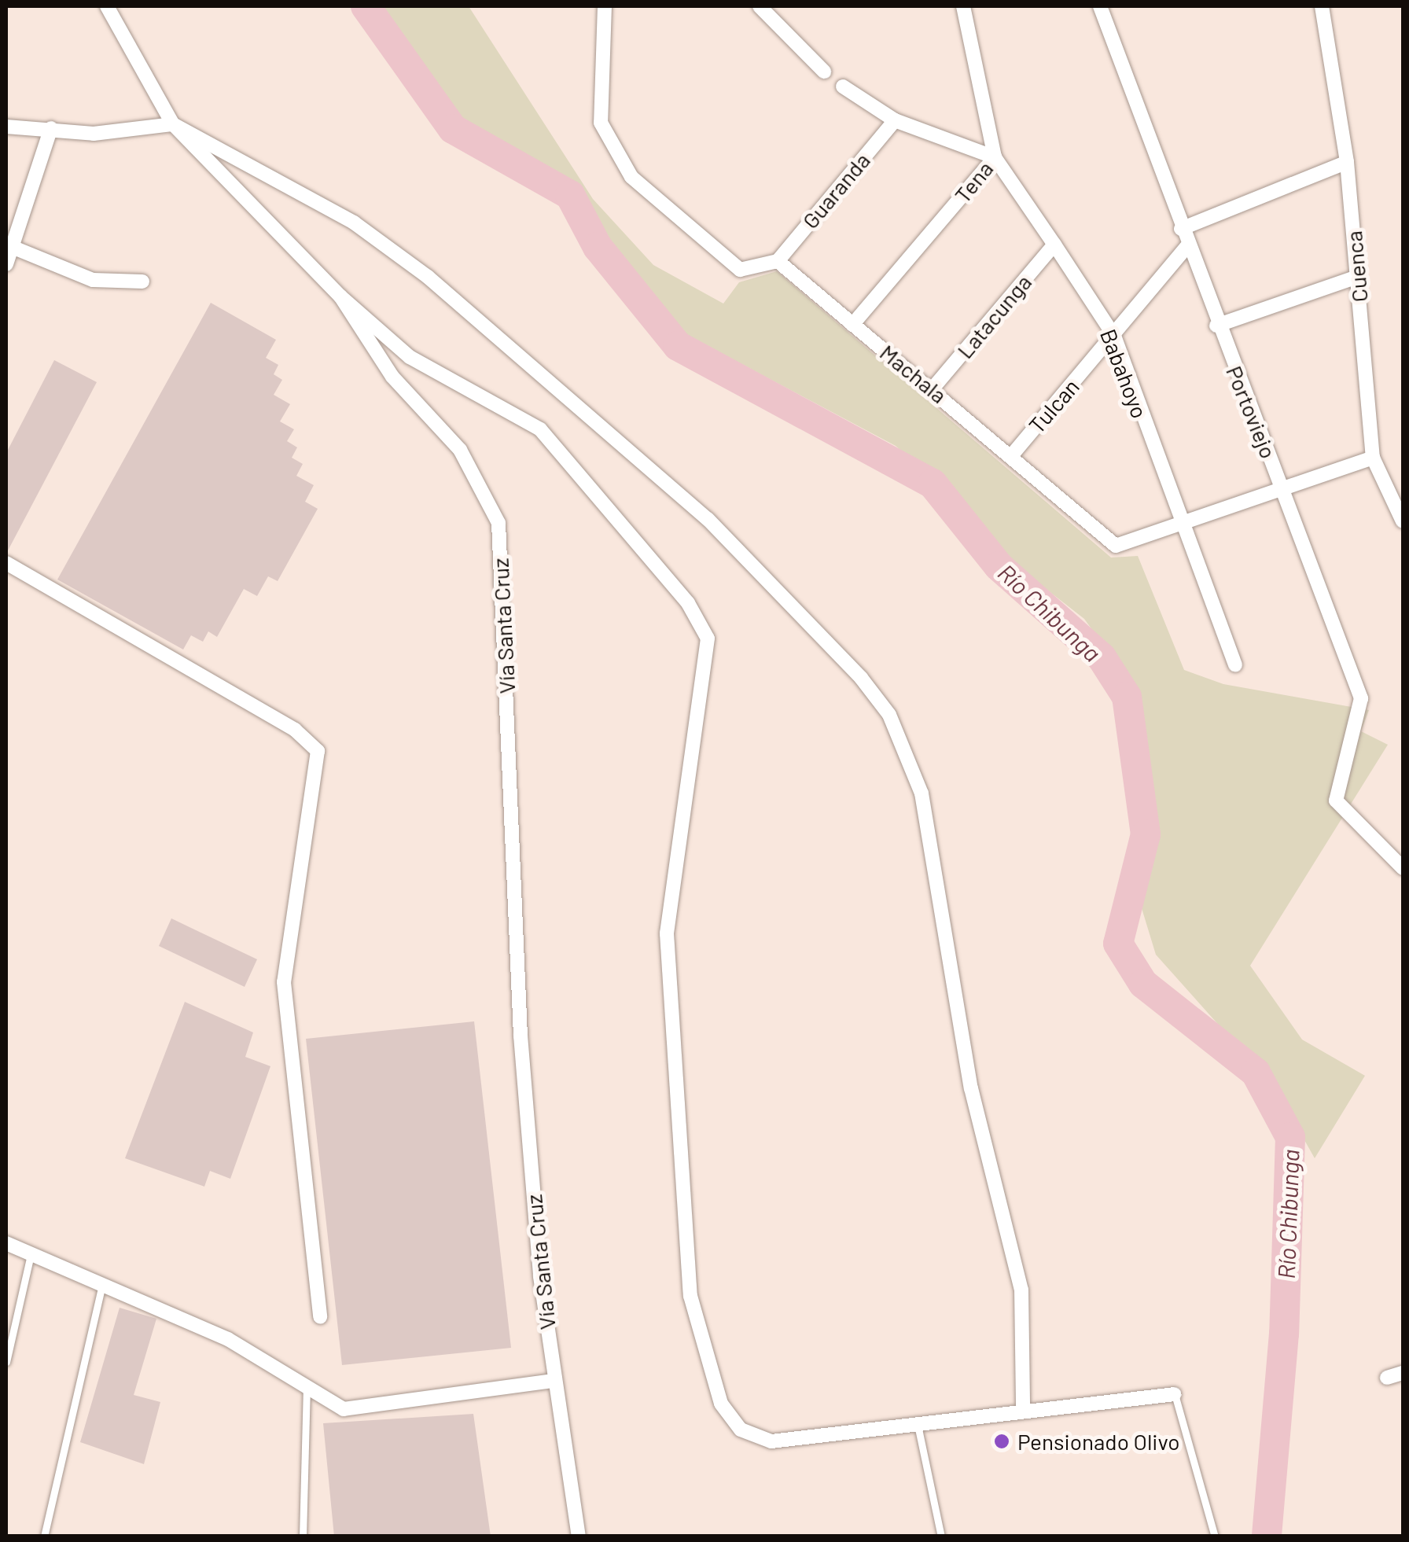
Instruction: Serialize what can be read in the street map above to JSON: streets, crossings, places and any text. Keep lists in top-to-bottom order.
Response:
{
  "streets": {
    "street": [
      "Tena",
      "Guaranda",
      "Cuenca",
      "Latacunga",
      "Machala",
      "Babahoyo",
      "Tulcan",
      "Portoviejo",
      "Vía Santa Cruz"
    ]
  },
  "crossings": [
    ["Tena", "Machala"],
    ["Tena", "Babahoyo"],
    ["Guaranda", "Machala"],
    ["Cuenca", "Machala"],
    ["Latacunga", "Machala"],
    ["Latacunga", "Babahoyo"],
    ["Machala", "Babahoyo"],
    ["Machala", "Tulcan"],
    ["Machala", "Portoviejo"],
    ["Babahoyo", "Tulcan"],
    ["Tulcan", "Portoviejo"]
  ],
  "water": ["Río Chibunga"],
  "places": ["Pensionado Olivo"]
}
